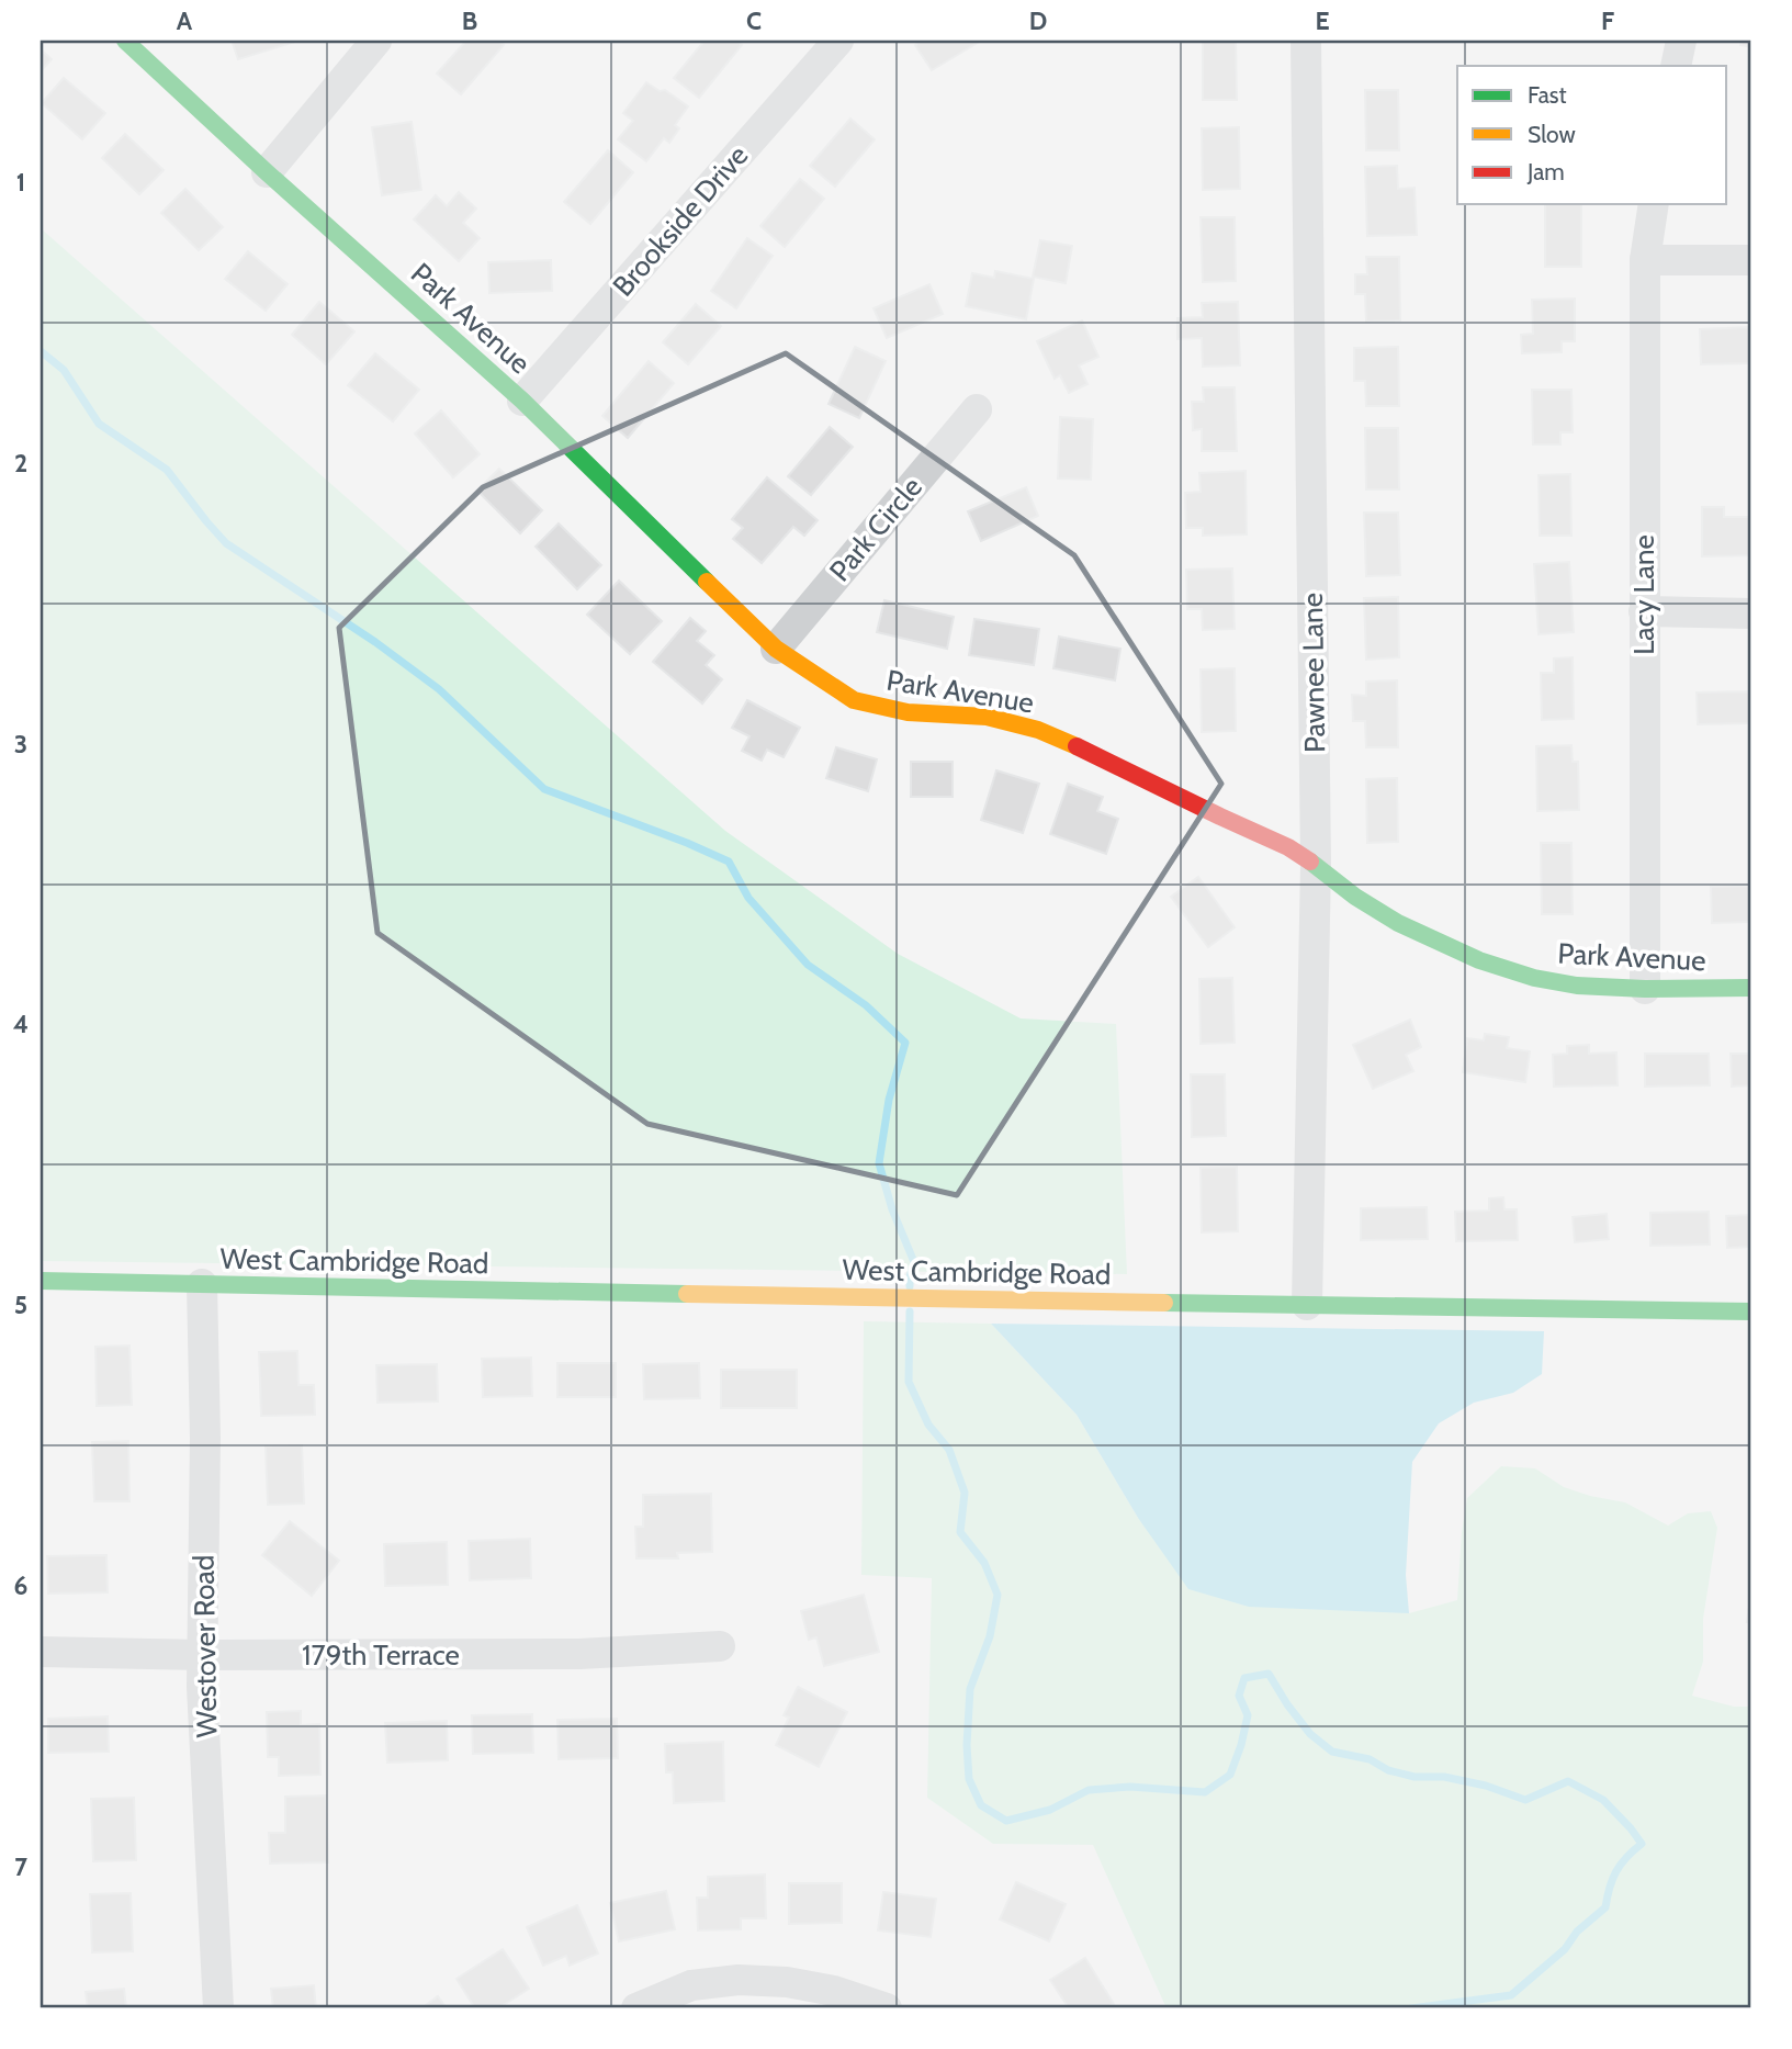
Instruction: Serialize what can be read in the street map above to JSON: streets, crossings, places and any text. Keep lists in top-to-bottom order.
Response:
{
  "streets": {
    "street": [
      "Brookside Drive",
      "Park Avenue",
      "Park Circle",
      "Lacy Lane",
      "Pawnee Lane",
      "West Cambridge Road",
      "Westover Road",
      "179th Terrace"
    ]
  },
  "crossings": [
    ["Brookside Drive", "Park Avenue"],
    ["Park Avenue", "Park Circle"],
    ["Park Avenue", "Lacy Lane"],
    ["Park Avenue", "Pawnee Lane"],
    ["Pawnee Lane", "West Cambridge Road"],
    ["West Cambridge Road", "Westover Road"],
    ["Westover Road", "179th Terrace"]
  ],
  "legend": ["Fast", "Slow", "Jam"],
  "grid": {
    "columns": [
      "A",
      "B",
      "C",
      "D",
      "E",
      "F"
    ],
    "rows": [
      "1",
      "2",
      "3",
      "4",
      "5",
      "6",
      "7"
    ]
  }
}
